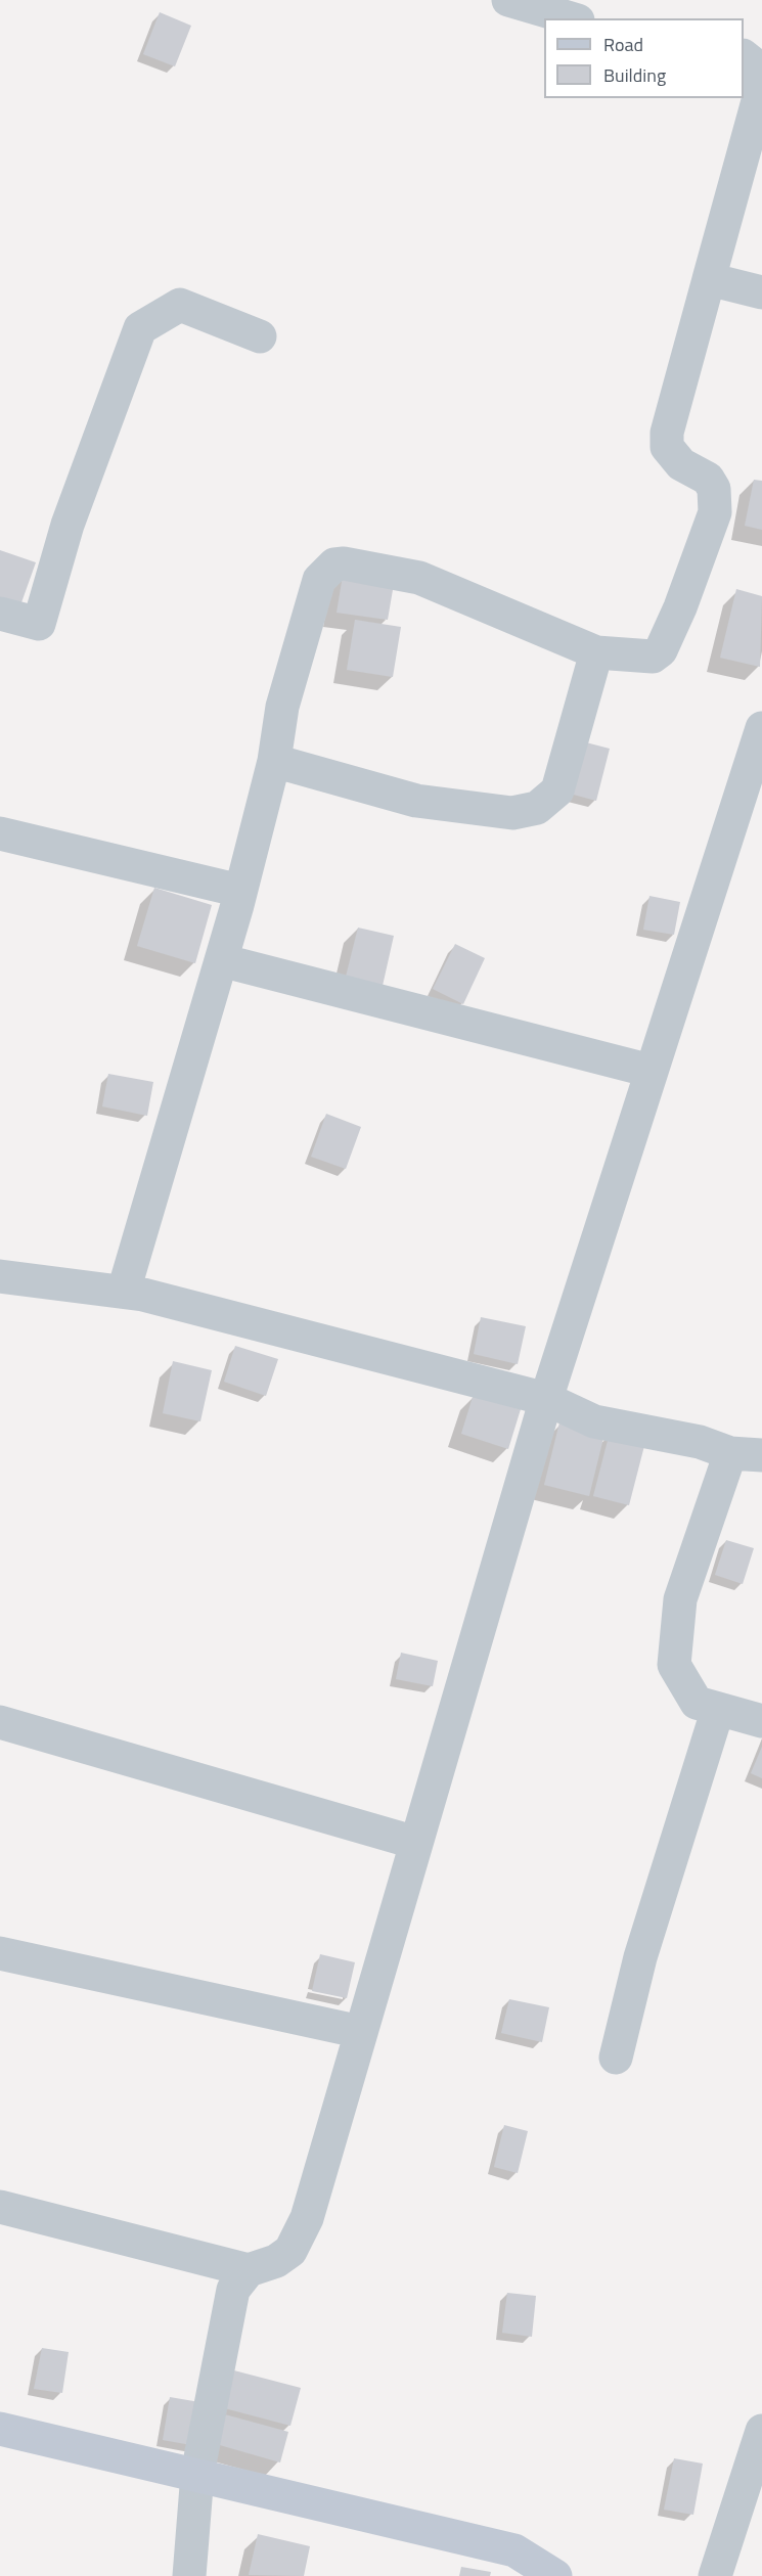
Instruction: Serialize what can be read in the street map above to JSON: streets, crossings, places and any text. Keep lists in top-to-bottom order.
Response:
{
  "legend": ["Road", "Building"]
}
